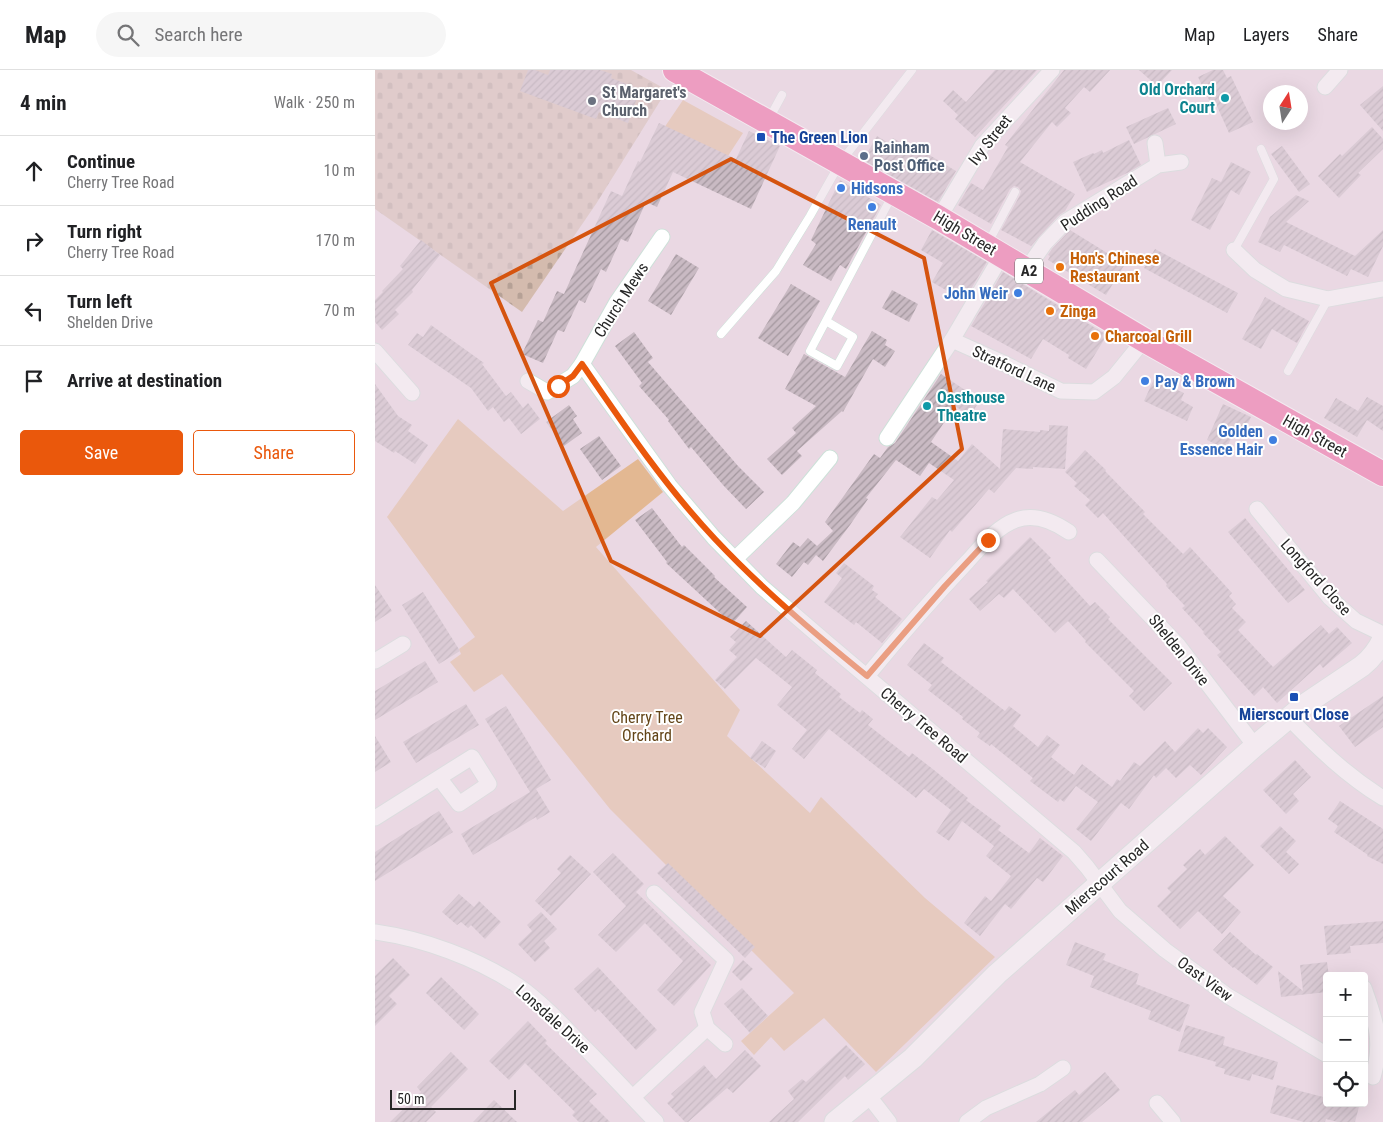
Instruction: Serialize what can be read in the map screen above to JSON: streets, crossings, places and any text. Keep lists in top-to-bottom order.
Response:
{
  "streets": {
    "main road": ["High Street", "A2"],
    "street": [
      "Ivy Street",
      "Pudding Road",
      "Church Mews",
      "Stratford Lane",
      "Longford Close",
      "Shelden Drive",
      "Cherry Tree Road",
      "Mierscourt Road",
      "Oast View",
      "Lonsdale Drive"
    ]
  },
  "crossings": [
    ["Ivy Street", "High Street"],
    ["Pudding Road", "High Street"],
    ["High Street", "Stratford Lane"],
    ["Church Mews", "Cherry Tree Road"],
    ["Shelden Drive", "Mierscourt Road"],
    ["Cherry Tree Road", "Mierscourt Road"],
    ["Cherry Tree Road", "Oast View"],
    ["Mierscourt Road", "Oast View"]
  ],
  "parks": ["Cherry Tree Orchard"],
  "places": {
    "other": [
      "Old Orchard Court",
      "St Margaret's Church",
      "Rainham Post Office",
      "Hidsons",
      "Renault",
      "Hon's Chinese Restaurant",
      "John Weir",
      "Zinga",
      "Charcoal Grill",
      "Pay & Brown",
      "Oasthouse Theatre",
      "Golden Essence Hair"
    ],
    "transit": ["The Green Lion", "Mierscourt Close"]
  },
  "scale_bar": "50 m",
  "north": "top",
  "page": {
    "header": "Map",
    "search": "Search here",
    "nav": ["Map", "Layers", "Share"],
    "heading": ["4 min", "Walk · 250 m"],
    "list": [
      ["Continue", "Cherry Tree Road", "10 m"],
      ["Turn right", "Cherry Tree Road", "170 m"],
      ["Turn left", "Shelden Drive", "70 m"],
      "Arrive at destination"
    ],
    "buttons": ["Save", "Share"],
    "map_buttons": ["+", "−"],
    "scale": "50 m"
  }
}
